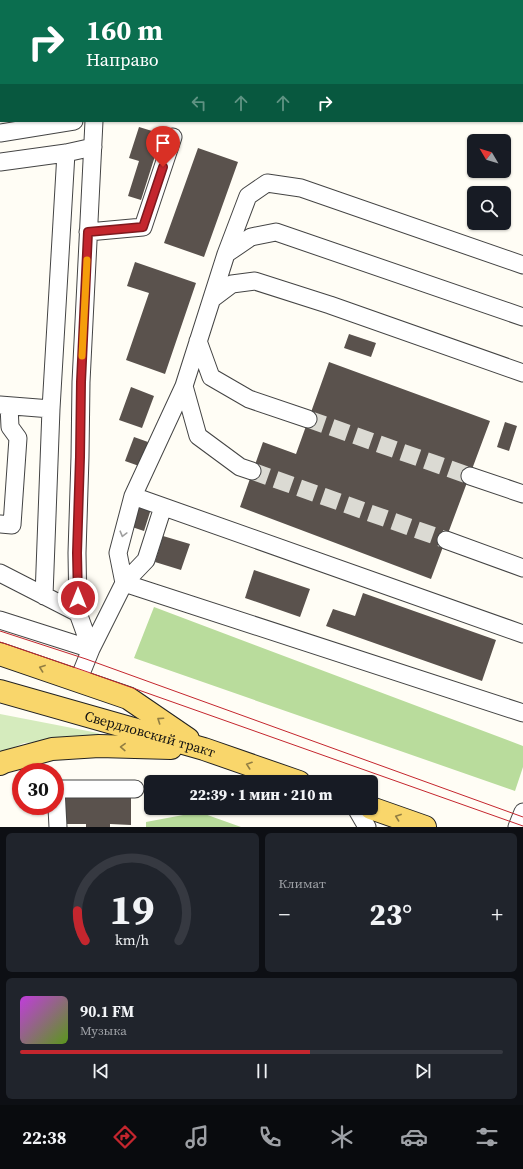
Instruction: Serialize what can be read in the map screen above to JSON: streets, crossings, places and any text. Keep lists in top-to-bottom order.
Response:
{
  "streets": {
    "main road": ["Свердловский тракт"]
  },
  "north": "top left",
  "page": {
    "turn": ["160 m", "Направо"],
    "limit": "30",
    "trip": "22:39 · 1 мин · 210 m",
    "tile": "Климат",
    "heat": ["−", "23°", "+"],
    "song": ["90.1 FM", "Музыка"],
    "tabs": "22:38",
    "gauge": ["19", "km/h"]
  }
}
